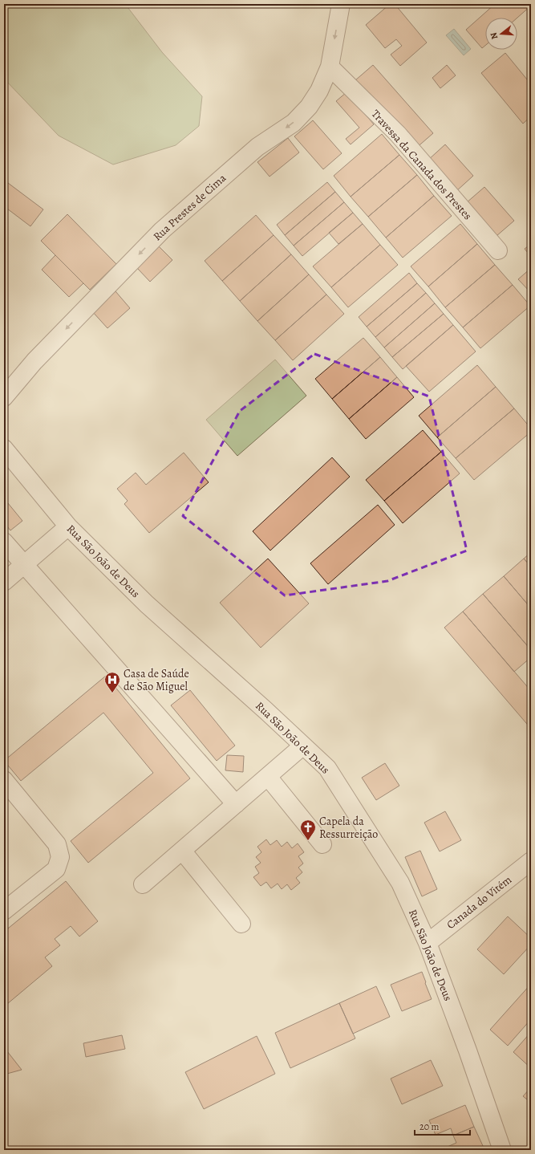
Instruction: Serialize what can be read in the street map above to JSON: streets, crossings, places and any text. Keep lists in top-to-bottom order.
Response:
{
  "streets": {
    "street": [
      "Travessa da Canada dos Prestes",
      "Rua Prestes de Cima",
      "Rua São João de Deus",
      "Canada do Vitém"
    ]
  },
  "crossings": [
    ["Travessa da Canada dos Prestes", "Rua Prestes de Cima"],
    ["Rua São João de Deus", "Canada do Vitém"]
  ],
  "one_way": ["Rua Prestes de Cima"],
  "places": {
    "hospital": ["Casa de Saúde de São Miguel"],
    "church": ["Capela da Ressurreição"]
  },
  "scale_bar": "20 m",
  "north": "left"
}
